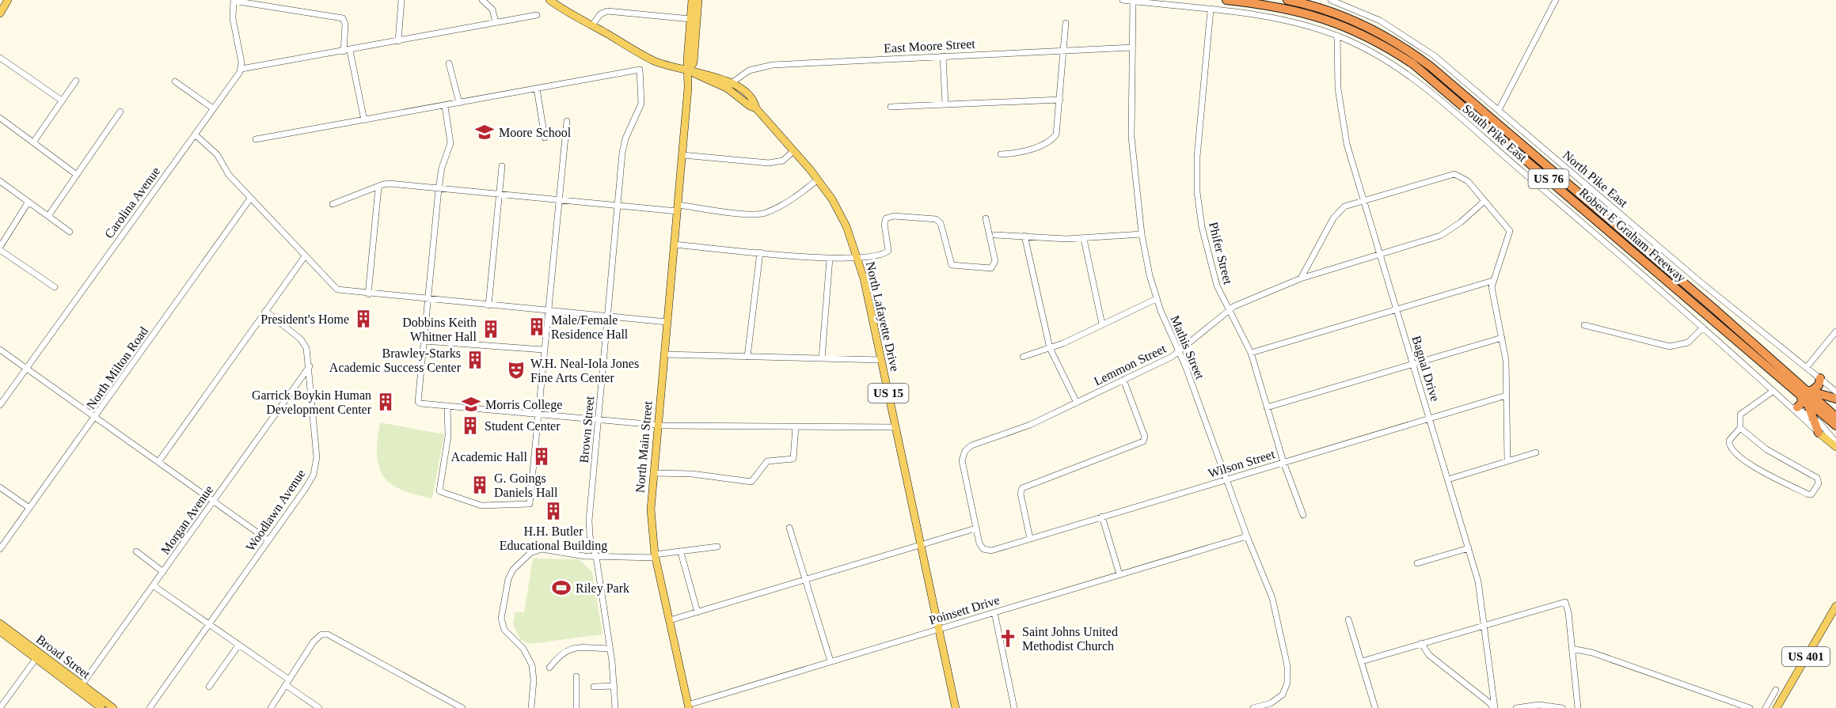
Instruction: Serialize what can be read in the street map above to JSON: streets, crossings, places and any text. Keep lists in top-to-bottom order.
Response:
{
  "streets": {
    "highway": ["US 76", "Robert E Graham Freeway"],
    "main road": [
      "South Pike East",
      "North Lafayette Drive",
      "US 15",
      "North Main Street",
      "Broad Street",
      "US 401"
    ],
    "street": [
      "East Moore Street",
      "North Pike East",
      "Carolina Avenue",
      "Phifer Street",
      "Mathis Street",
      "Lemmon Street",
      "North Milton Road",
      "Bagnal Drive",
      "Brown Street",
      "Wilson Street",
      "Woodlawn Avenue",
      "Morgan Avenue",
      "Poinsett Drive"
    ]
  },
  "crossings": [
    ["East Moore Street", "North Lafayette Drive"],
    ["East Moore Street", "Mathis Street"],
    ["South Pike East", "Phifer Street"],
    ["South Pike East", "Mathis Street"],
    ["South Pike East", "Bagnal Drive"],
    ["Phifer Street", "Lemmon Street"],
    ["Phifer Street", "Wilson Street"],
    ["North Lafayette Drive", "North Main Street"],
    ["North Lafayette Drive", "Poinsett Drive"],
    ["Mathis Street", "Lemmon Street"],
    ["Mathis Street", "Wilson Street"],
    ["Mathis Street", "Poinsett Drive"],
    ["Lemmon Street", "Bagnal Drive"],
    ["Lemmon Street", "Wilson Street"],
    ["Bagnal Drive", "Wilson Street"],
    ["North Main Street", "Poinsett Drive"],
    ["Woodlawn Avenue", "Morgan Avenue"],
    ["Morgan Avenue", "Broad Street"]
  ],
  "places": {
    "school or university": ["Moore School", "Morris College"],
    "building": [
      "President's Home",
      "Male/Female Residence Hall",
      "Dobbins Keith Whitner Hall",
      "Brawley-Starks Academic Success Center",
      "Garrick Boykin Human Development Center",
      "Student Center",
      "Academic Hall",
      "G. Goings Daniels Hall",
      "H.H. Butler Educational Building"
    ],
    "theatre": ["W.H. Neal-Iola Jones Fine Arts Center"],
    "sports": ["Riley Park"],
    "church": ["Saint Johns United Methodist Church"]
  }
}
